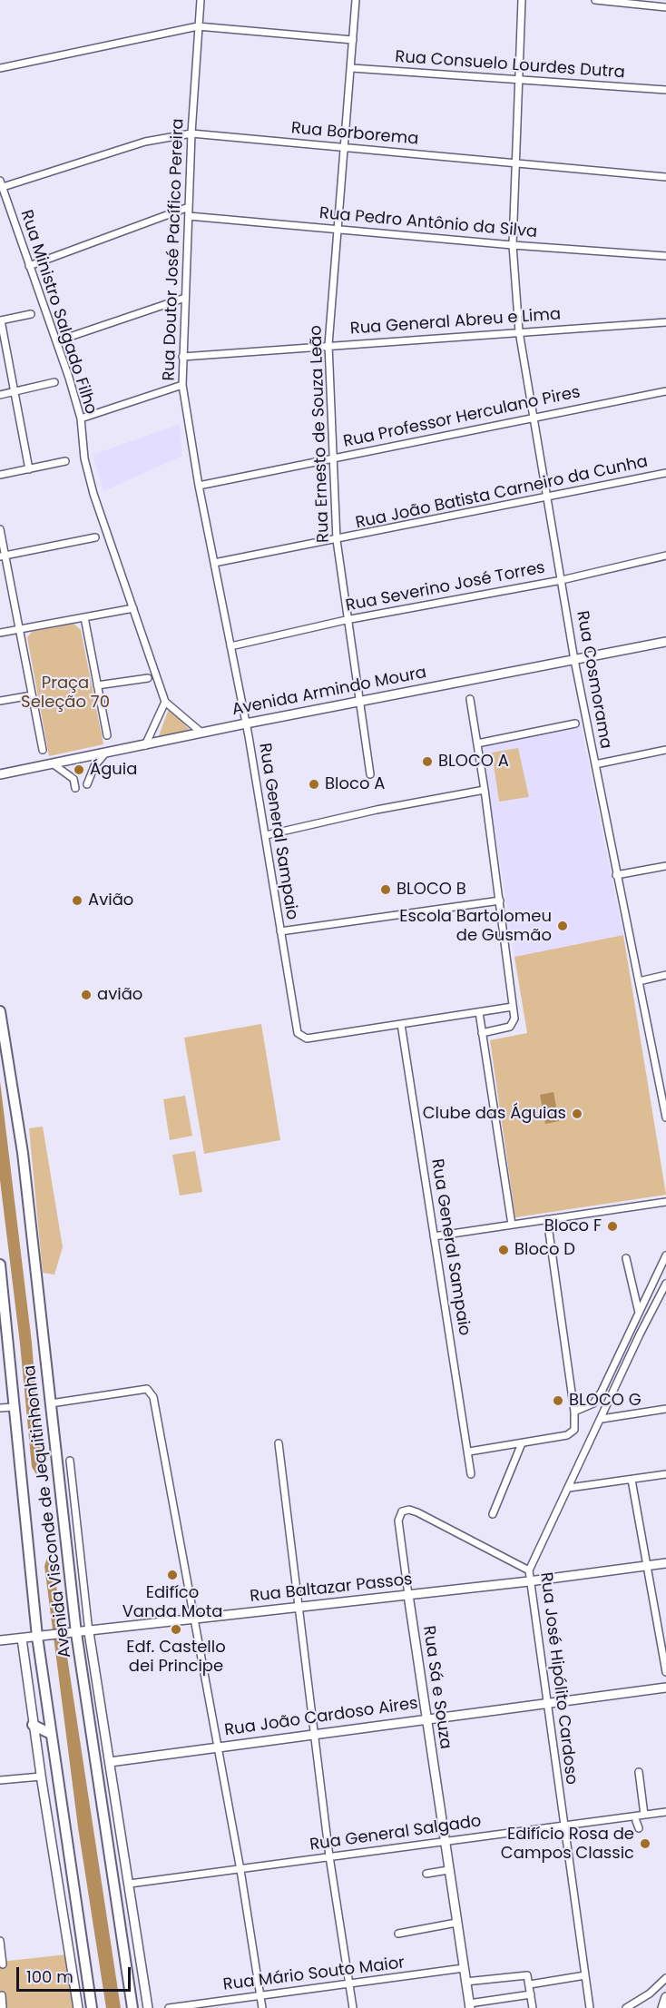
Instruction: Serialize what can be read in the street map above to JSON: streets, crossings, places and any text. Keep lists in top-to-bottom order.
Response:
{
  "streets": {
    "main road": ["Avenida Visconde de Jequitinhonha"],
    "street": [
      "Rua Consuelo Lourdes Dutra",
      "Rua Borborema",
      "Rua Pedro Antônio da Silva",
      "Rua Doutor José Pacífico Pereira",
      "Rua Ministro Salgado Filho",
      "Rua General Abreu e Lima",
      "Rua Professor Herculano Pires",
      "Rua Ernesto de Souza Leão",
      "Rua João Batista Carneiro da Cunha",
      "Rua Severino José Torres",
      "Rua Cosmorama",
      "Avenida Armindo Moura",
      "Rua General Sampaio",
      "Rua Baltazar Passos",
      "Rua José Hipólito Cardoso",
      "Rua Sá e Souza",
      "Rua João Cardoso Aires",
      "Rua General Salgado",
      "Rua Mário Souto Maior"
    ]
  },
  "crossings": [
    ["Rua Consuelo Lourdes Dutra", "Rua Ernesto de Souza Leão"],
    ["Rua Consuelo Lourdes Dutra", "Rua Cosmorama"],
    ["Rua Borborema", "Rua Doutor José Pacífico Pereira"],
    ["Rua Borborema", "Rua Ministro Salgado Filho"],
    ["Rua Borborema", "Rua Ernesto de Souza Leão"],
    ["Rua Borborema", "Rua Cosmorama"],
    ["Rua Pedro Antônio da Silva", "Rua Doutor José Pacífico Pereira"],
    ["Rua Pedro Antônio da Silva", "Rua Ernesto de Souza Leão"],
    ["Rua Pedro Antônio da Silva", "Rua Cosmorama"],
    ["Rua Doutor José Pacífico Pereira", "Rua General Abreu e Lima"],
    ["Rua Doutor José Pacífico Pereira", "Rua Professor Herculano Pires"],
    ["Rua Doutor José Pacífico Pereira", "Rua João Batista Carneiro da Cunha"],
    ["Rua Doutor José Pacífico Pereira", "Rua Severino José Torres"],
    ["Rua Doutor José Pacífico Pereira", "Avenida Armindo Moura"],
    ["Rua Doutor José Pacífico Pereira", "Rua General Sampaio"],
    ["Rua General Abreu e Lima", "Rua Ernesto de Souza Leão"],
    ["Rua General Abreu e Lima", "Rua Cosmorama"],
    ["Rua Professor Herculano Pires", "Rua Ernesto de Souza Leão"],
    ["Rua Professor Herculano Pires", "Rua Cosmorama"],
    ["Rua Ernesto de Souza Leão", "Rua João Batista Carneiro da Cunha"],
    ["Rua Ernesto de Souza Leão", "Rua Severino José Torres"],
    ["Rua Ernesto de Souza Leão", "Avenida Armindo Moura"],
    ["Rua João Batista Carneiro da Cunha", "Rua Cosmorama"],
    ["Rua Severino José Torres", "Rua Cosmorama"],
    ["Rua Cosmorama", "Avenida Armindo Moura"],
    ["Avenida Armindo Moura", "Rua General Sampaio"],
    ["Avenida Visconde de Jequitinhonha", "Rua Baltazar Passos"],
    ["Avenida Visconde de Jequitinhonha", "Rua João Cardoso Aires"],
    ["Avenida Visconde de Jequitinhonha", "Rua General Salgado"],
    ["Rua Baltazar Passos", "Rua José Hipólito Cardoso"],
    ["Rua Baltazar Passos", "Rua Sá e Souza"],
    ["Rua José Hipólito Cardoso", "Rua Sá e Souza"],
    ["Rua José Hipólito Cardoso", "Rua João Cardoso Aires"],
    ["Rua José Hipólito Cardoso", "Rua General Salgado"],
    ["Rua Sá e Souza", "Rua João Cardoso Aires"],
    ["Rua Sá e Souza", "Rua General Salgado"],
    ["Rua Sá e Souza", "Rua Mário Souto Maior"]
  ],
  "parks": ["Praça Seleção 70"],
  "places": [
    "BLOCO A",
    "Águia",
    "Bloco A",
    "BLOCO B",
    "Avião",
    "Escola Bartolomeu de Gusmão",
    "avião",
    "Clube das Águias",
    "Bloco F",
    "Bloco D",
    "BLOCO G",
    "Edifíco Vanda Mota",
    "Edf. Castello dei Principe",
    "Edifício Rosa de Campos Classic"
  ],
  "scale_bar": "100 m"
}
